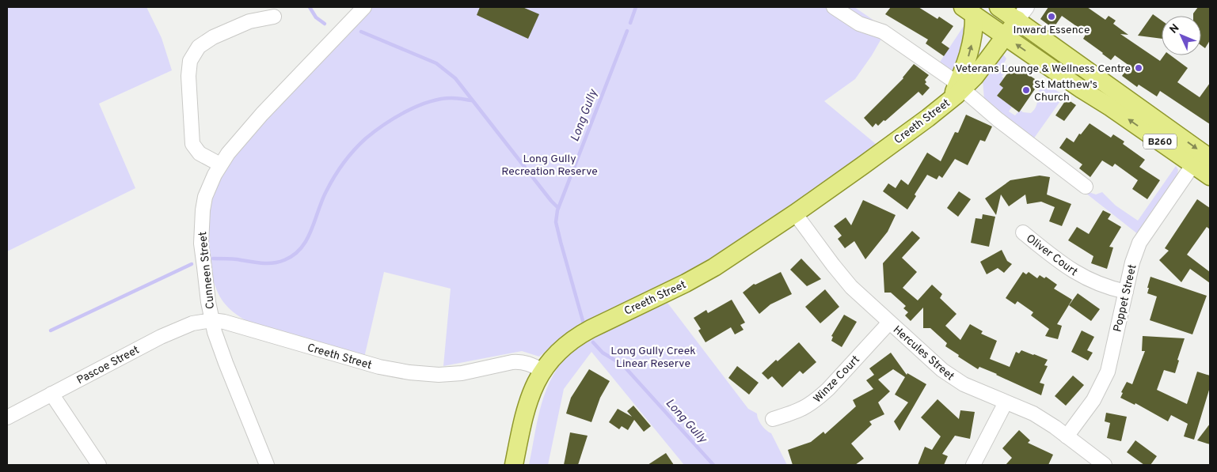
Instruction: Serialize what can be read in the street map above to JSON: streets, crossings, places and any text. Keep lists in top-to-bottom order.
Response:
{
  "streets": {
    "main road": ["Creeth Street", "B260"],
    "street": [
      "Oliver Court",
      "Cunneen Street",
      "Poppet Street",
      "Hercules Street",
      "Pascoe Street",
      "Winze Court"
    ]
  },
  "crossings": [
    ["Creeth Street", "B260"],
    ["Creeth Street", "Cunneen Street"],
    ["Creeth Street", "Hercules Street"],
    ["Creeth Street", "Pascoe Street"],
    ["B260", "Poppet Street"],
    ["Oliver Court", "Poppet Street"],
    ["Cunneen Street", "Pascoe Street"],
    ["Poppet Street", "Hercules Street"],
    ["Hercules Street", "Winze Court"]
  ],
  "water": ["Long Gully"],
  "parks": ["Long Gully Recreation Reserve", "Long Gully Creek Linear Reserve"],
  "places": ["Inward Essence", "Veterans Lounge & Wellness Centre", "St Matthew's Church"],
  "north": "top left"
}
